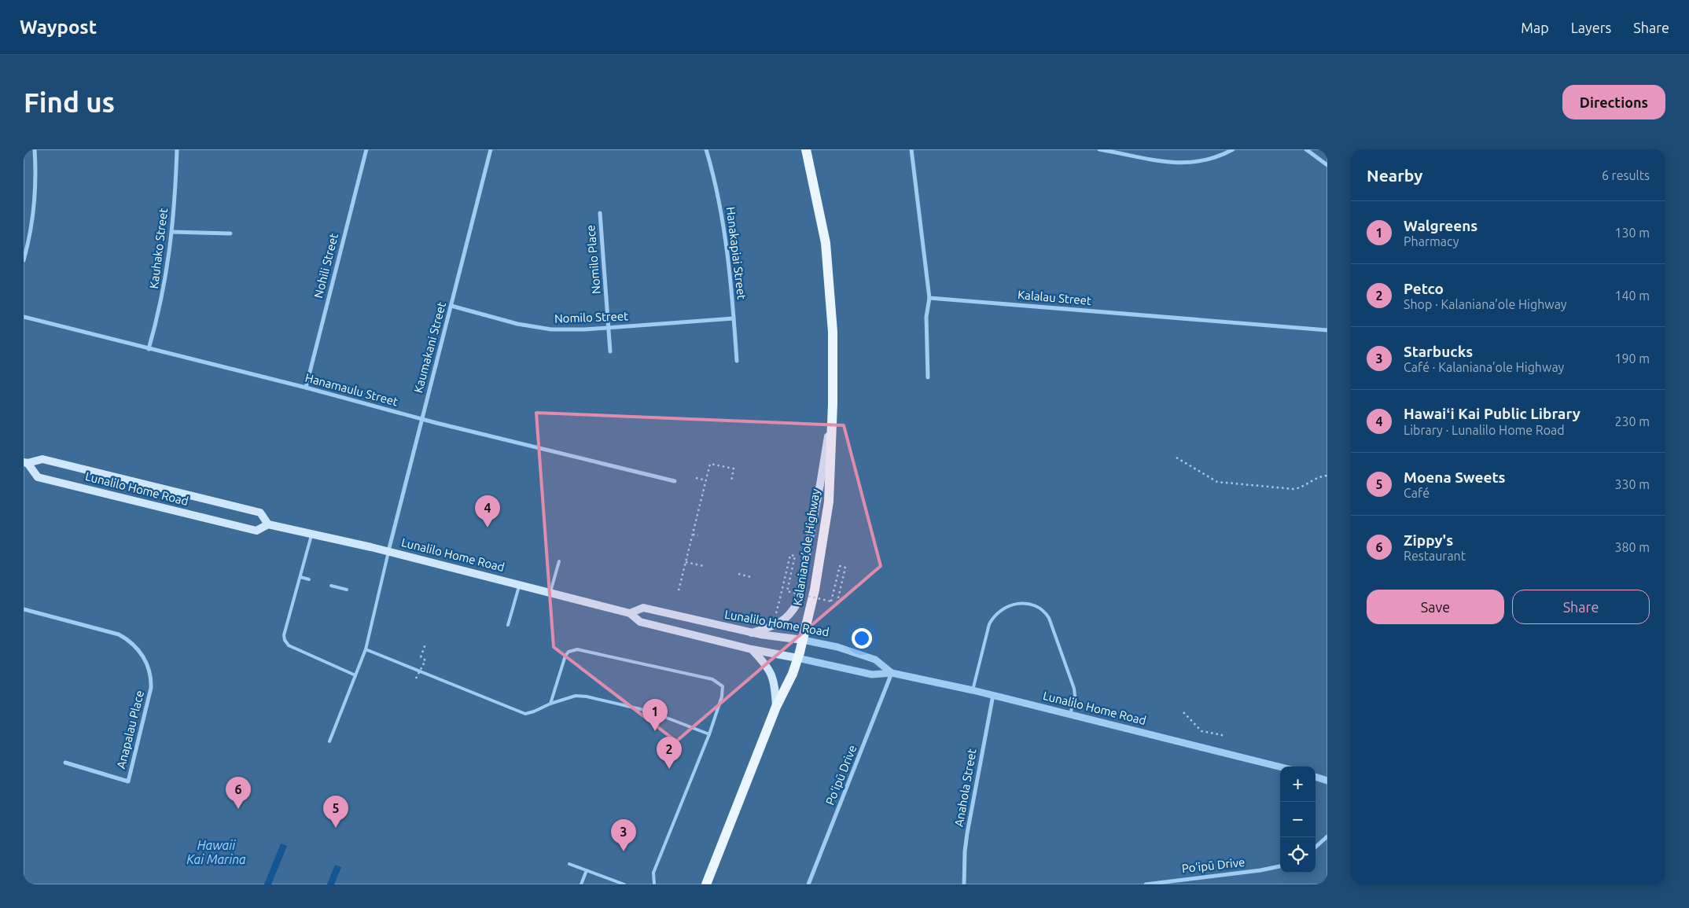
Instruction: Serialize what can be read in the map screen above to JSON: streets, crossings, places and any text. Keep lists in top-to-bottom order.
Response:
{
  "streets": {
    "main road": ["Lunalilo Home Road", "Kalaniana’ole Highway"],
    "street": [
      "Kauhako Street",
      "Hanakapiai Street",
      "Nomilo Place",
      "Nohili Street",
      "Kalalau Street",
      "Nomilo Street",
      "Kaumakani Street",
      "Hanamaulu Street",
      "Anapalau Place",
      "Po‘ipū Drive",
      "Anahola Street"
    ]
  },
  "crossings": [
    ["Kauhako Street", "Hanamaulu Street"],
    ["Hanakapiai Street", "Nomilo Street"],
    ["Nomilo Place", "Nomilo Street"],
    ["Nohili Street", "Hanamaulu Street"],
    ["Nomilo Street", "Kaumakani Street"],
    ["Kaumakani Street", "Hanamaulu Street"],
    ["Kaumakani Street", "Lunalilo Home Road"],
    ["Lunalilo Home Road", "Kalaniana’ole Highway"],
    ["Lunalilo Home Road", "Po‘ipū Drive"],
    ["Lunalilo Home Road", "Anahola Street"]
  ],
  "water": ["Hawaii Kai Marina"],
  "page": {
    "header": "Waypost",
    "nav": ["Map", "Layers", "Share"],
    "buttons": [
      "Directions",
      ["Save", "Share"]
    ],
    "title": "Find us",
    "heading": ["Nearby", "6 results"],
    "list": [
      {
        "mark": "1",
        "name": "Walgreens",
        "note": "Pharmacy",
        "value": "130 m"
      },
      {
        "mark": "2",
        "name": "Petco",
        "note": "Shop · Kalaniana’ole Highway",
        "value": "140 m"
      },
      {
        "mark": "3",
        "name": "Starbucks",
        "note": "Café · Kalaniana’ole Highway",
        "value": "190 m"
      },
      {
        "mark": "4",
        "name": "Hawaiʻi Kai Public Library",
        "note": "Library · Lunalilo Home Road",
        "value": "230 m"
      },
      {
        "mark": "5",
        "name": "Moena Sweets",
        "note": "Café",
        "value": "330 m"
      },
      {
        "mark": "6",
        "name": "Zippy's",
        "note": "Restaurant",
        "value": "380 m"
      }
    ],
    "pins": [
      "4",
      "1",
      "2",
      "6",
      "5",
      "3"
    ],
    "map_buttons": ["+", "−"]
  }
}
